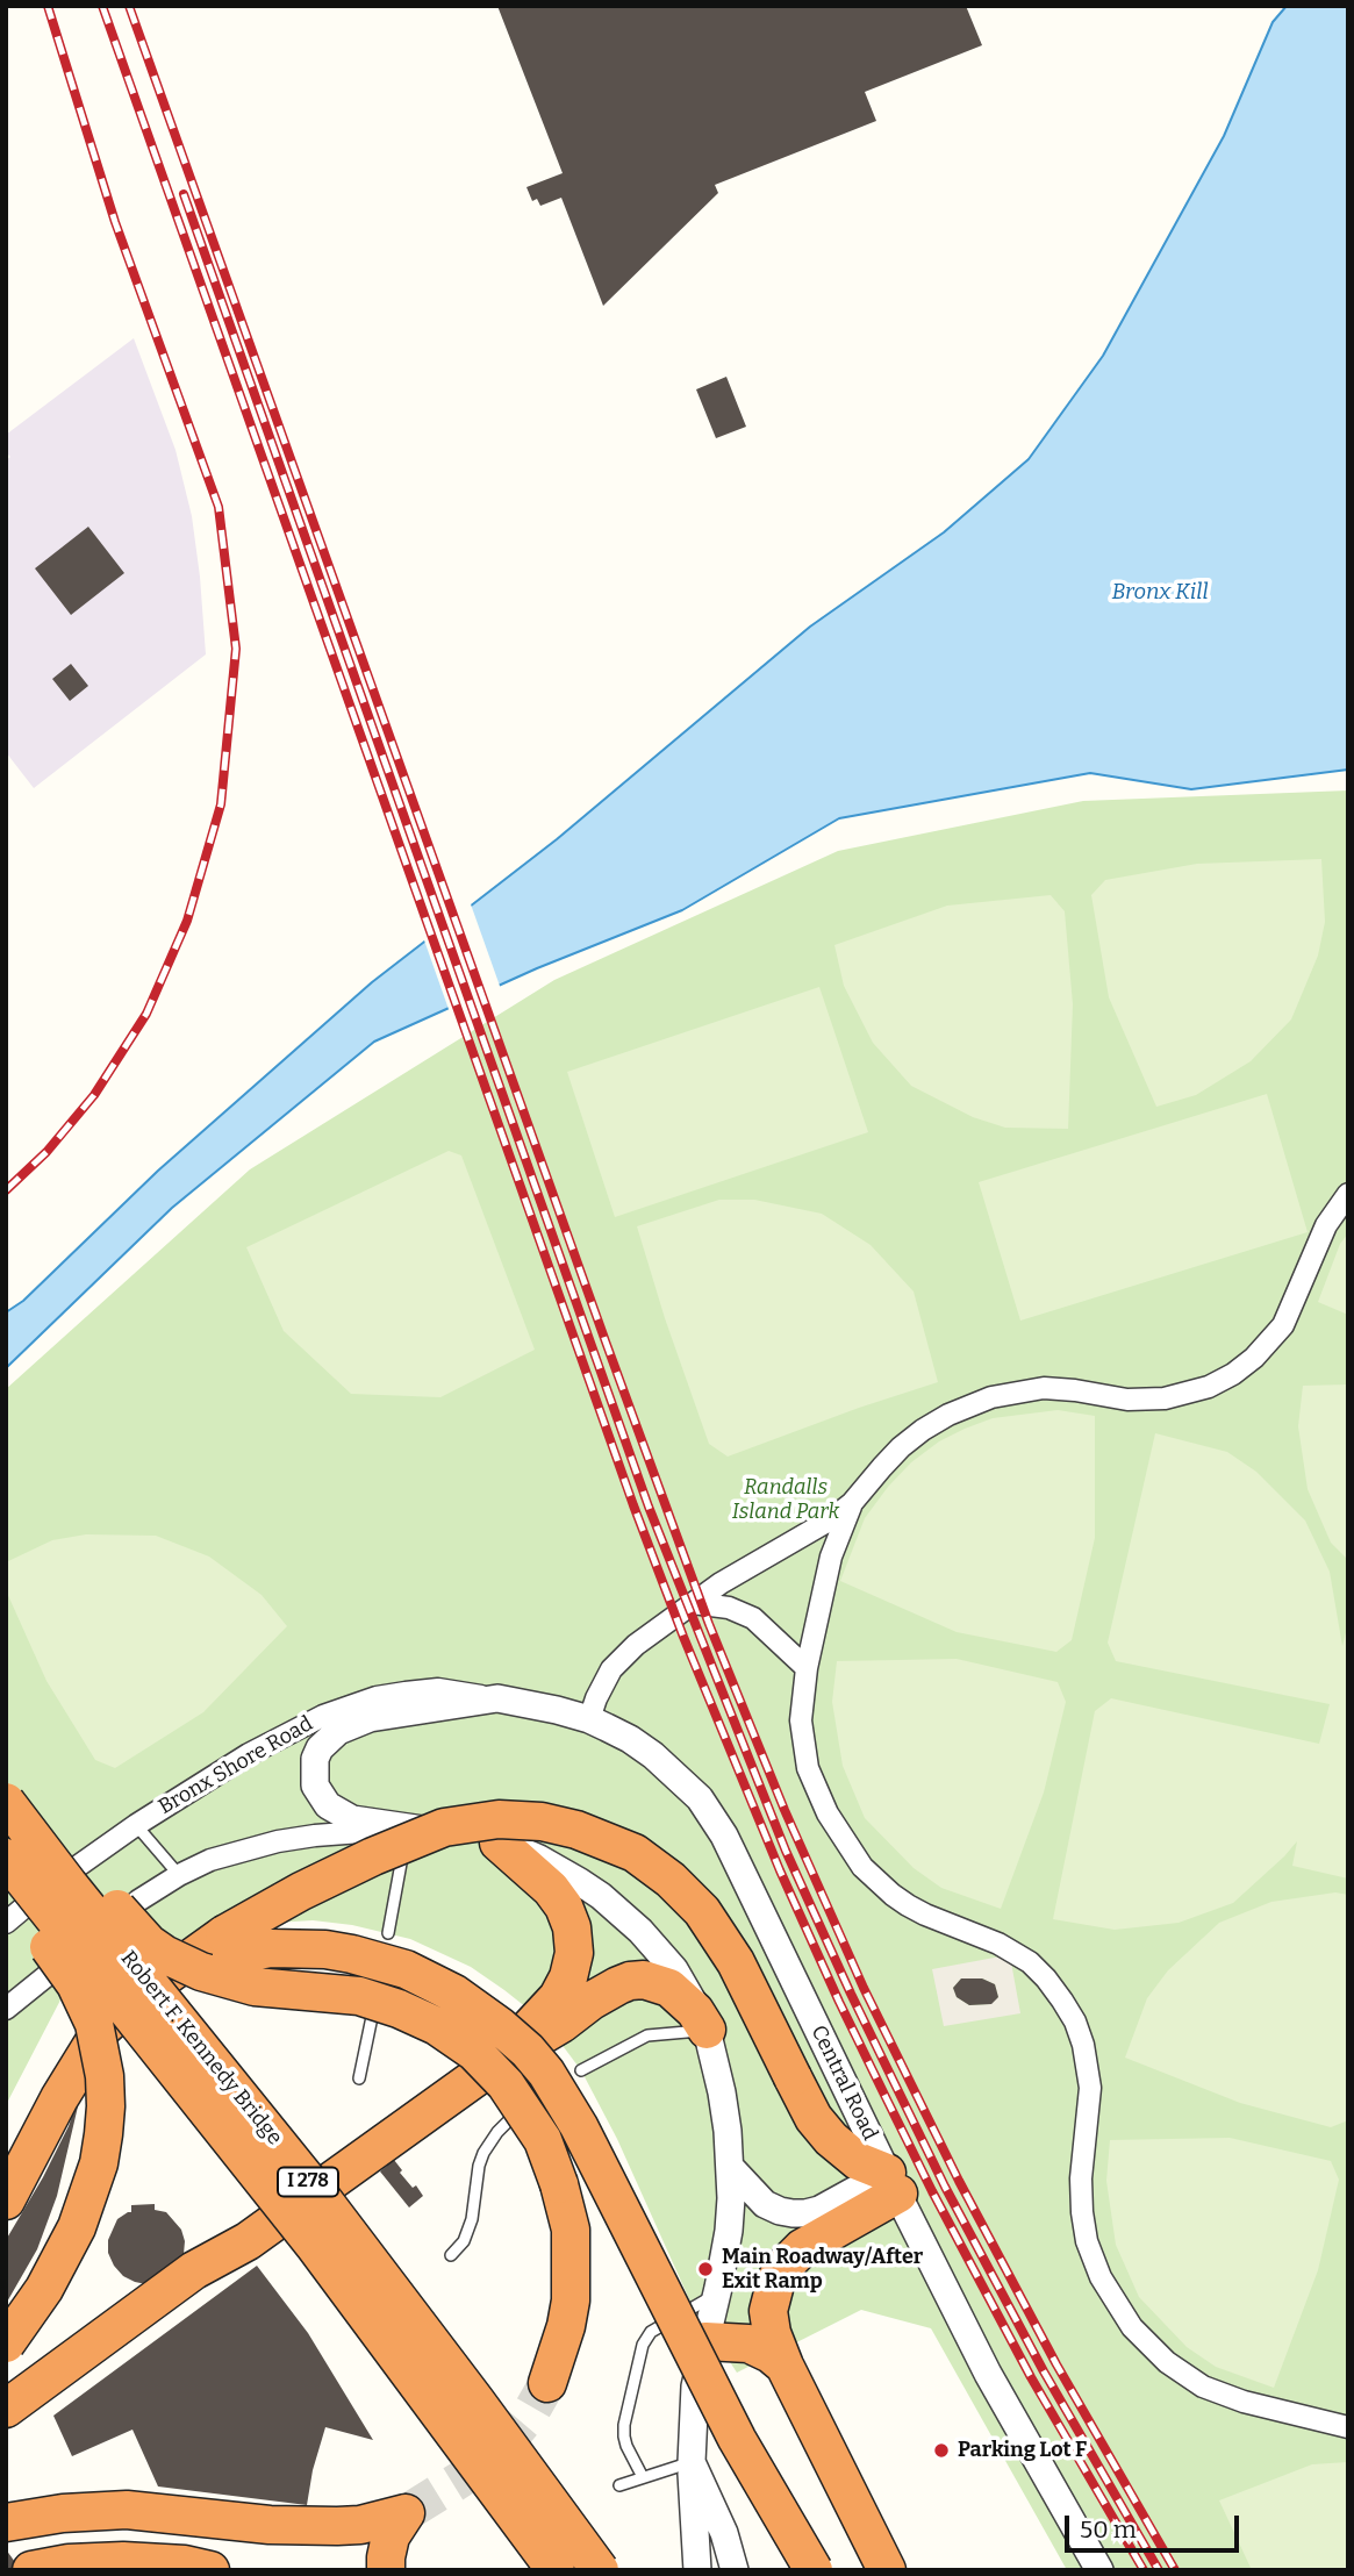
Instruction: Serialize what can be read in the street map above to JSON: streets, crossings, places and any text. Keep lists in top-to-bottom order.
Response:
{
  "streets": {
    "highway": ["Robert F. Kennedy Bridge", "I 278"],
    "street": ["Bronx Shore Road", "Central Road"]
  },
  "crossings": [
    ["Bronx Shore Road", "Central Road"]
  ],
  "water": ["Bronx Kill"],
  "parks": ["Randalls Island Park"],
  "places": ["Main Roadway/After Exit Ramp", "Parking Lot F"],
  "scale_bar": "50 m"
}
